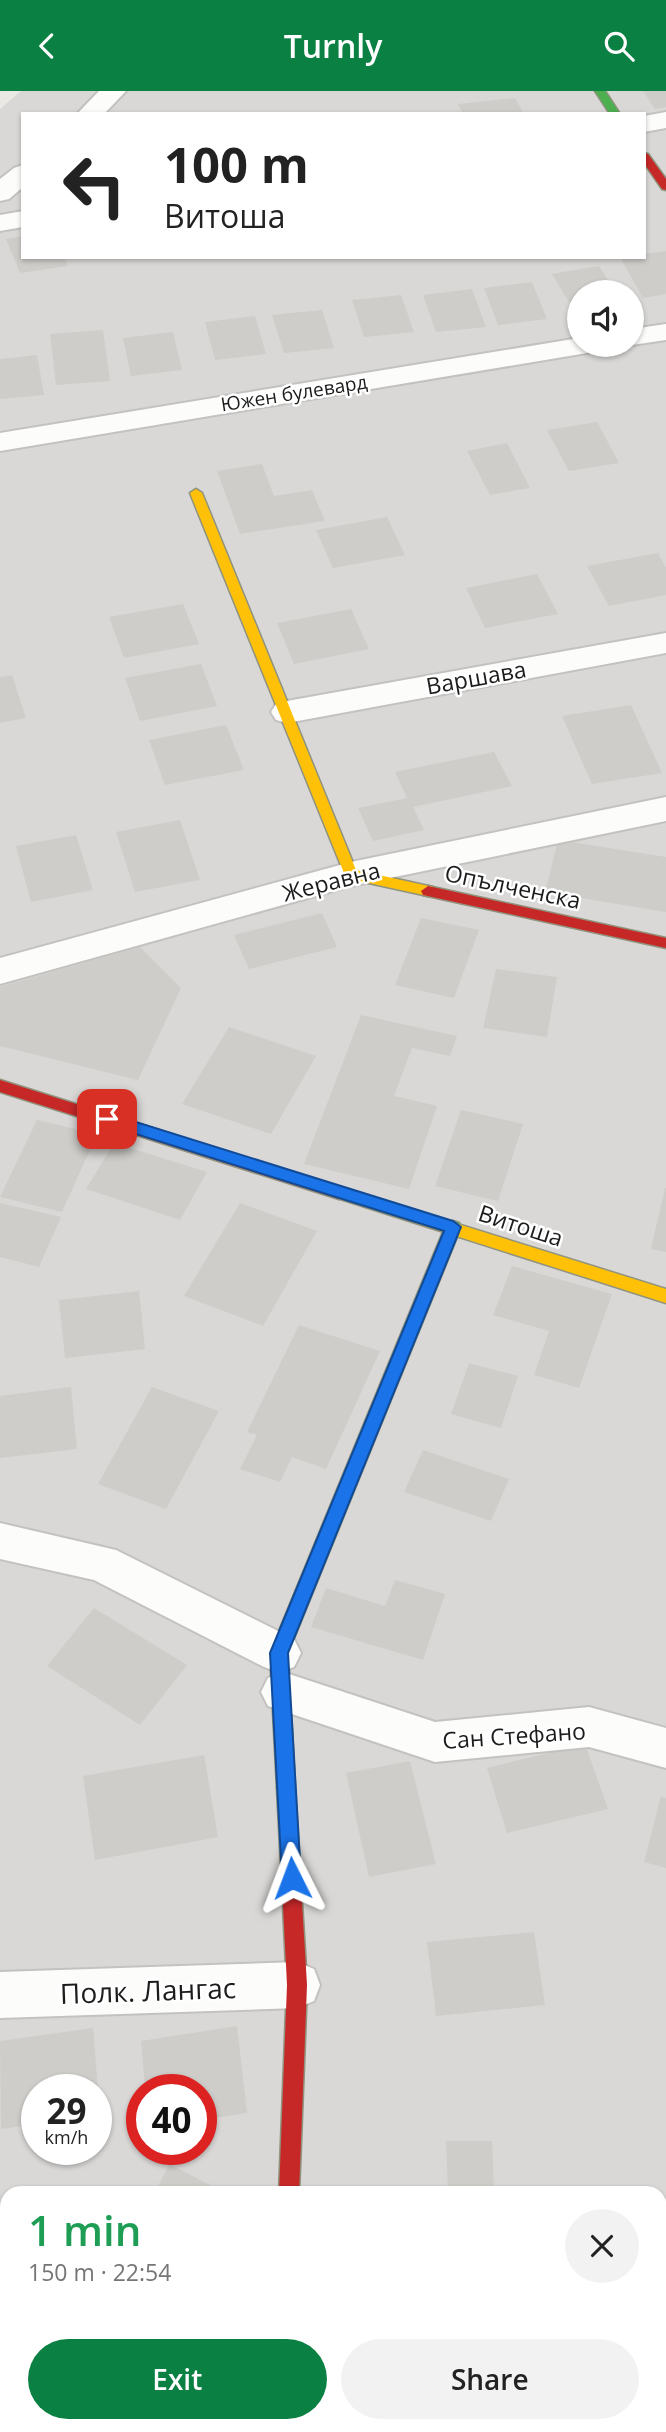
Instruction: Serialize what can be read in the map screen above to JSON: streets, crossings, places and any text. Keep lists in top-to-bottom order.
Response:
{
  "streets": {
    "street": [
      "Южен булевард",
      "Варшава",
      "Жеравна",
      "Опълченска",
      "Витоша",
      "Сан Стефано",
      "Полк. Лангас"
    ]
  },
  "crossings": [
    ["Жеравна", "Опълченска"]
  ],
  "page": {
    "header": "Turnly",
    "turn": ["100 m", "Витоша"],
    "speed": "29 km/h",
    "limit": "40",
    "heading": ["1 min", "150 m · 22:54"],
    "buttons": ["Exit", "Share"]
  }
}
